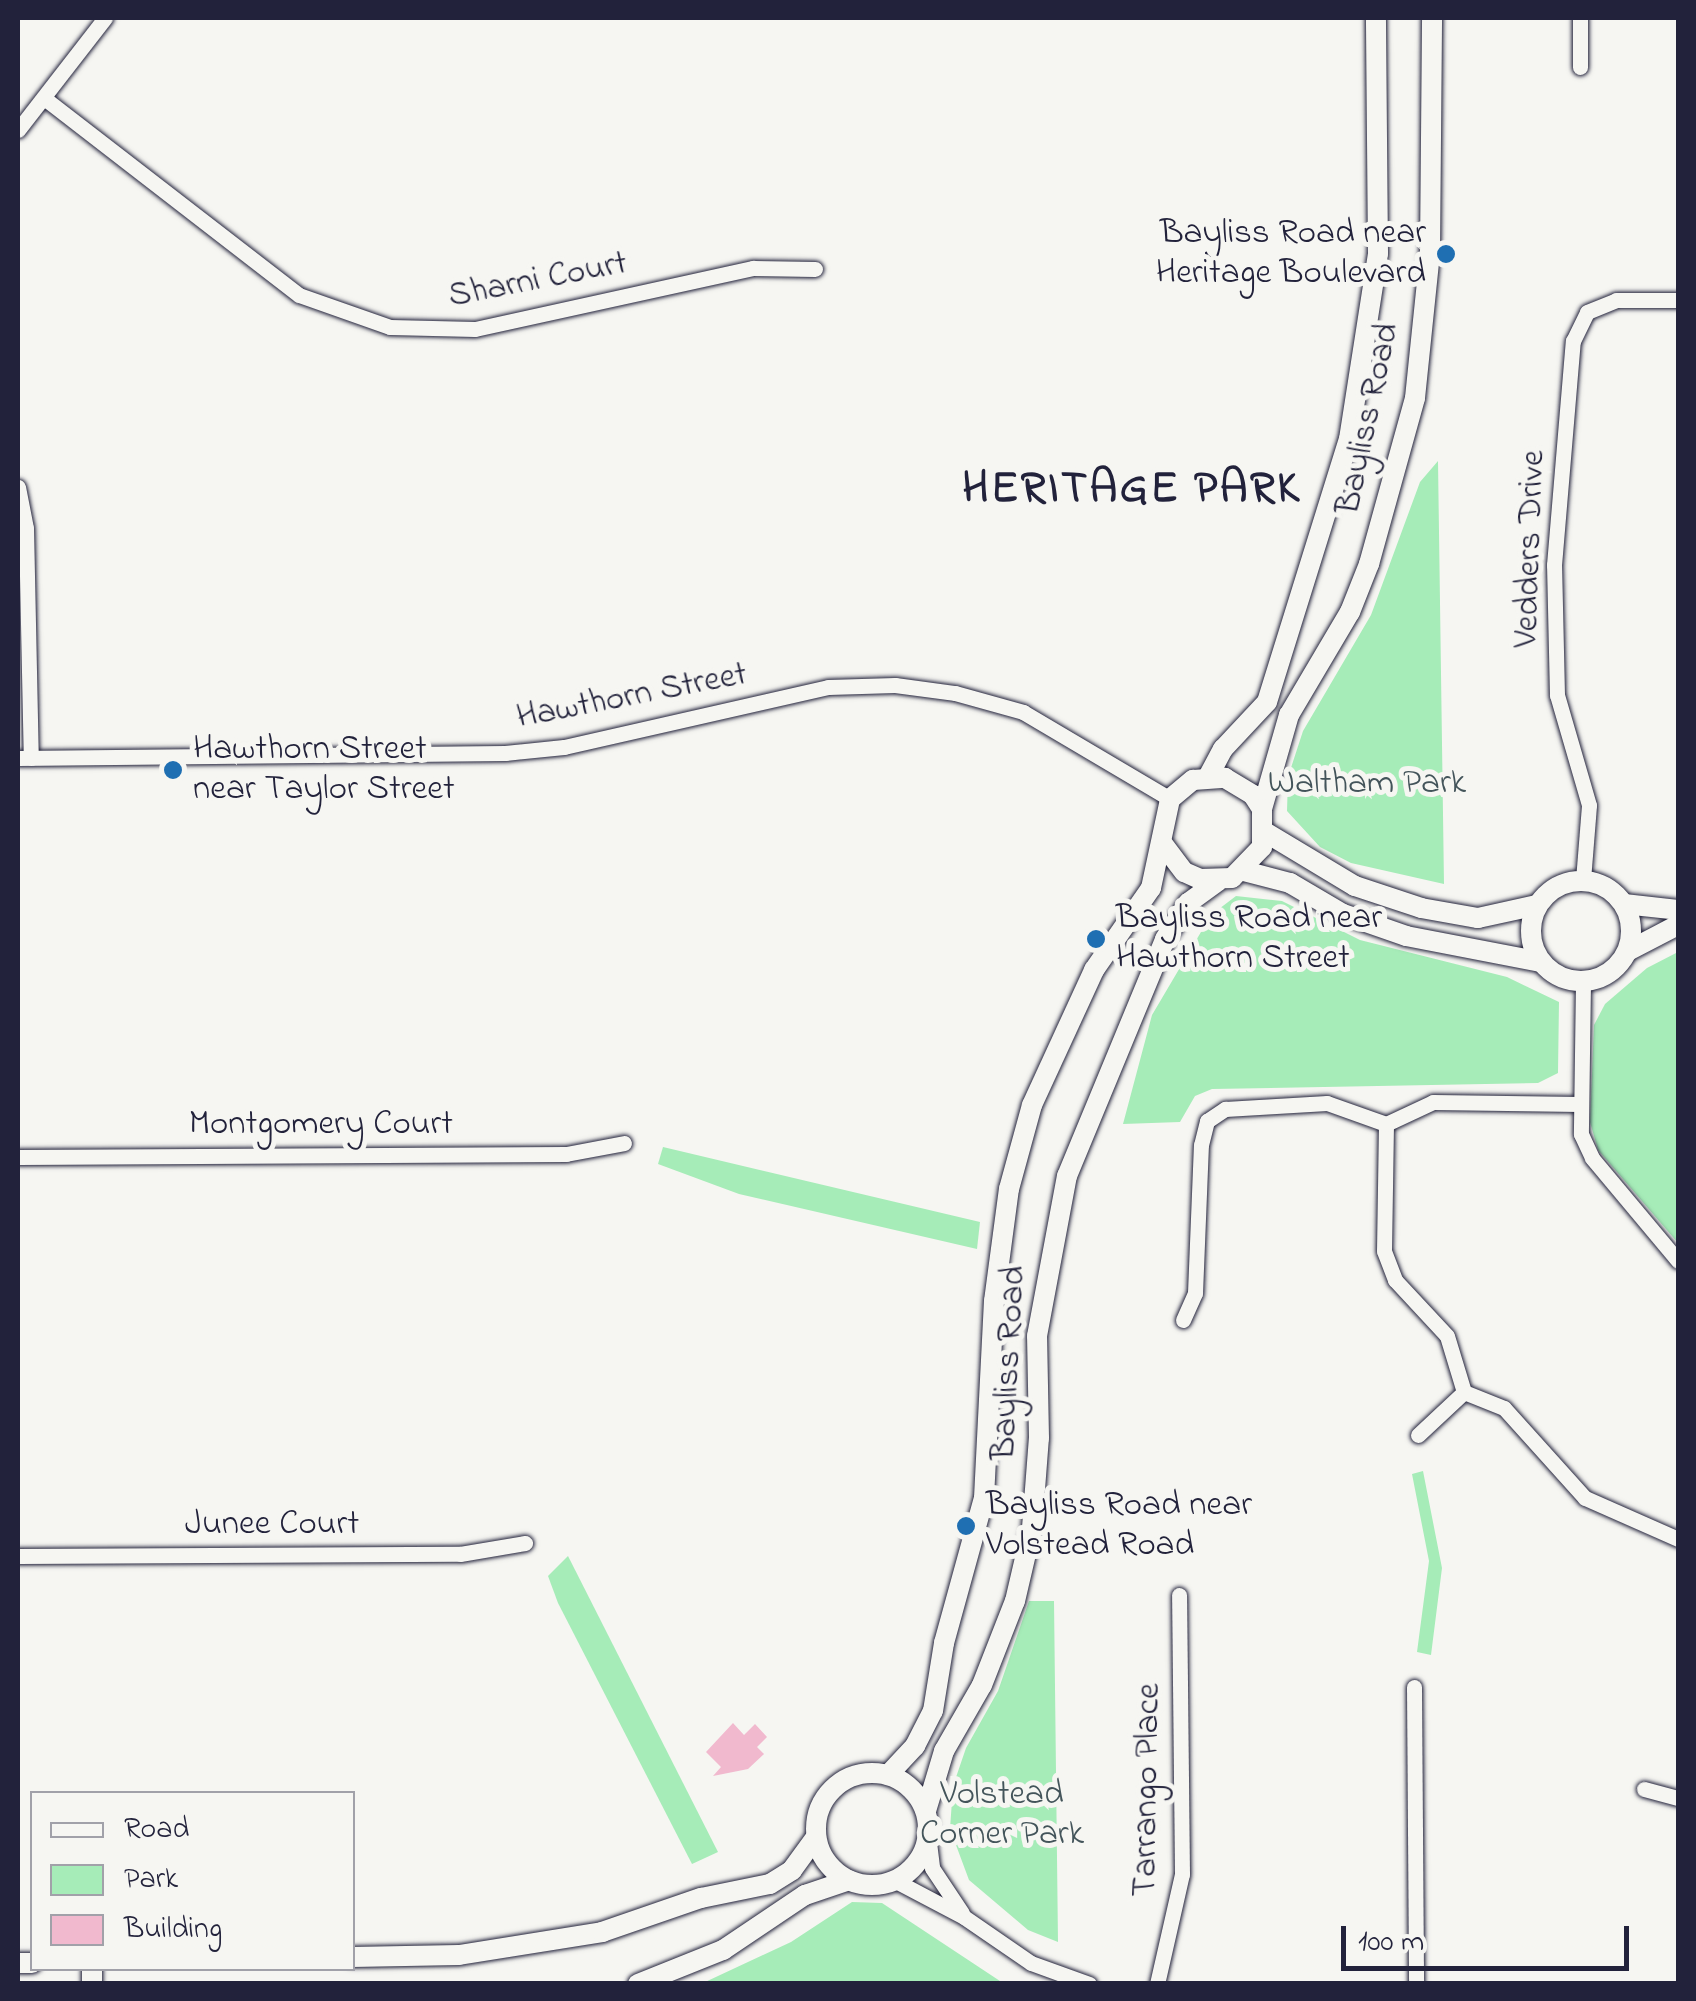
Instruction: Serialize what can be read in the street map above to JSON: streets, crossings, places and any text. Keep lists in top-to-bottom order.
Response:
{
  "streets": {
    "street": [
      "Sharni Court",
      "Bayliss Road",
      "Vedders Drive",
      "Hawthorn Street",
      "Montgomery Court",
      "Junee Court",
      "Tarrango Place"
    ]
  },
  "crossings": [
    ["Bayliss Road", "Hawthorn Street"]
  ],
  "districts": ["HERITAGE PARK"],
  "parks": ["Waltham Park", "Volstead Corner Park"],
  "places": [
    "Bayliss Road near Heritage Boulevard",
    "Hawthorn Street near Taylor Street",
    "Bayliss Road near Hawthorn Street",
    "Bayliss Road near Volstead Road"
  ],
  "legend": ["Road", "Park", "Building"],
  "scale_bar": "100 m"
}
